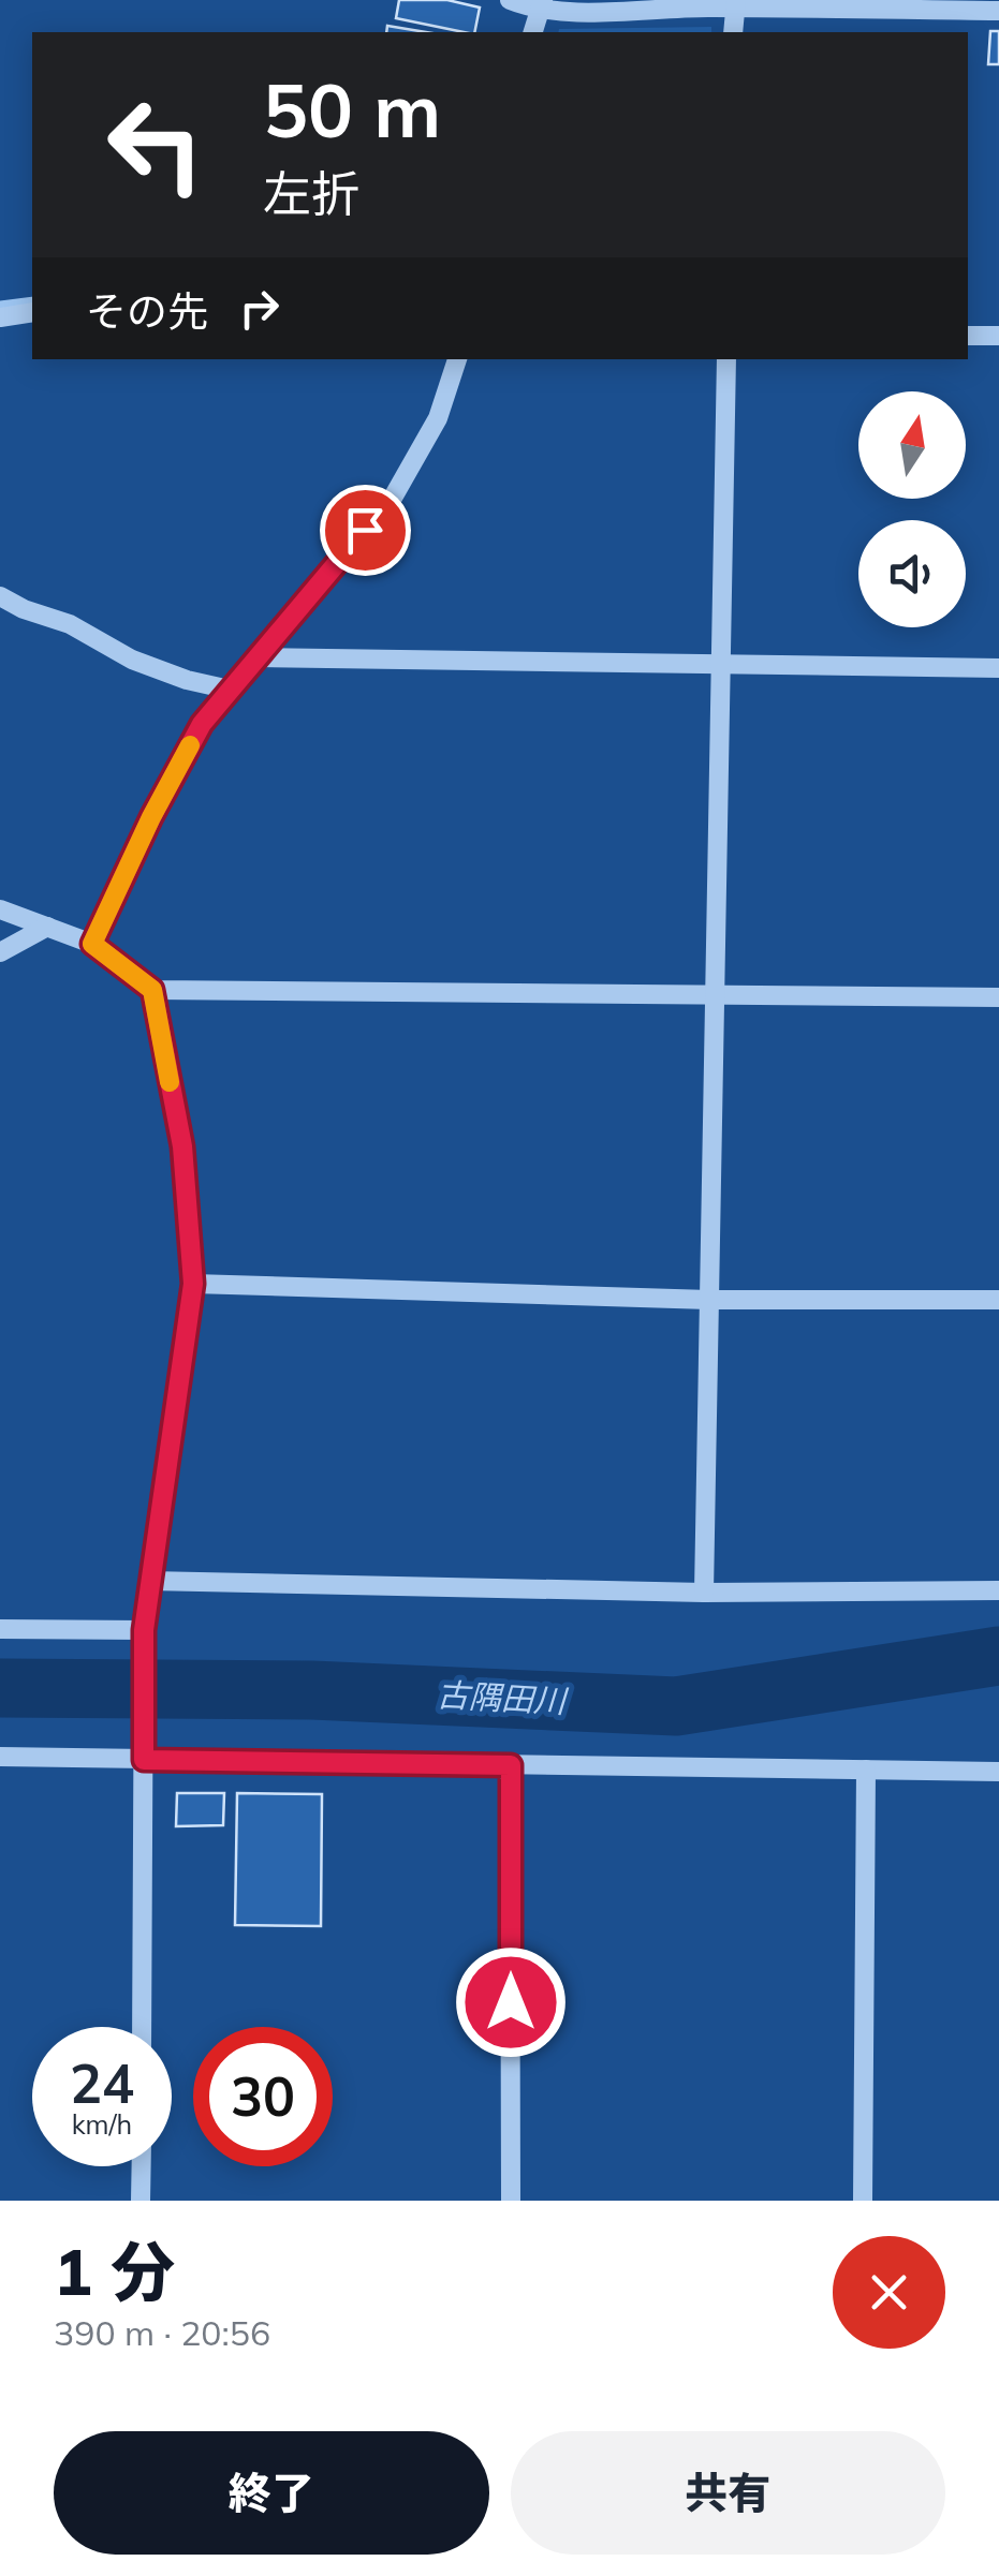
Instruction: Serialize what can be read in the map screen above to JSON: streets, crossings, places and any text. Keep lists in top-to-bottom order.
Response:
{
  "water": ["古隅田川"],
  "north": "top",
  "page": {
    "turn": ["50 m", "左折"],
    "then": "その先",
    "speed": "24 km/h",
    "limit": "30",
    "heading": ["1 分", "390 m · 20:56"],
    "buttons": ["終了", "共有"]
  }
}
